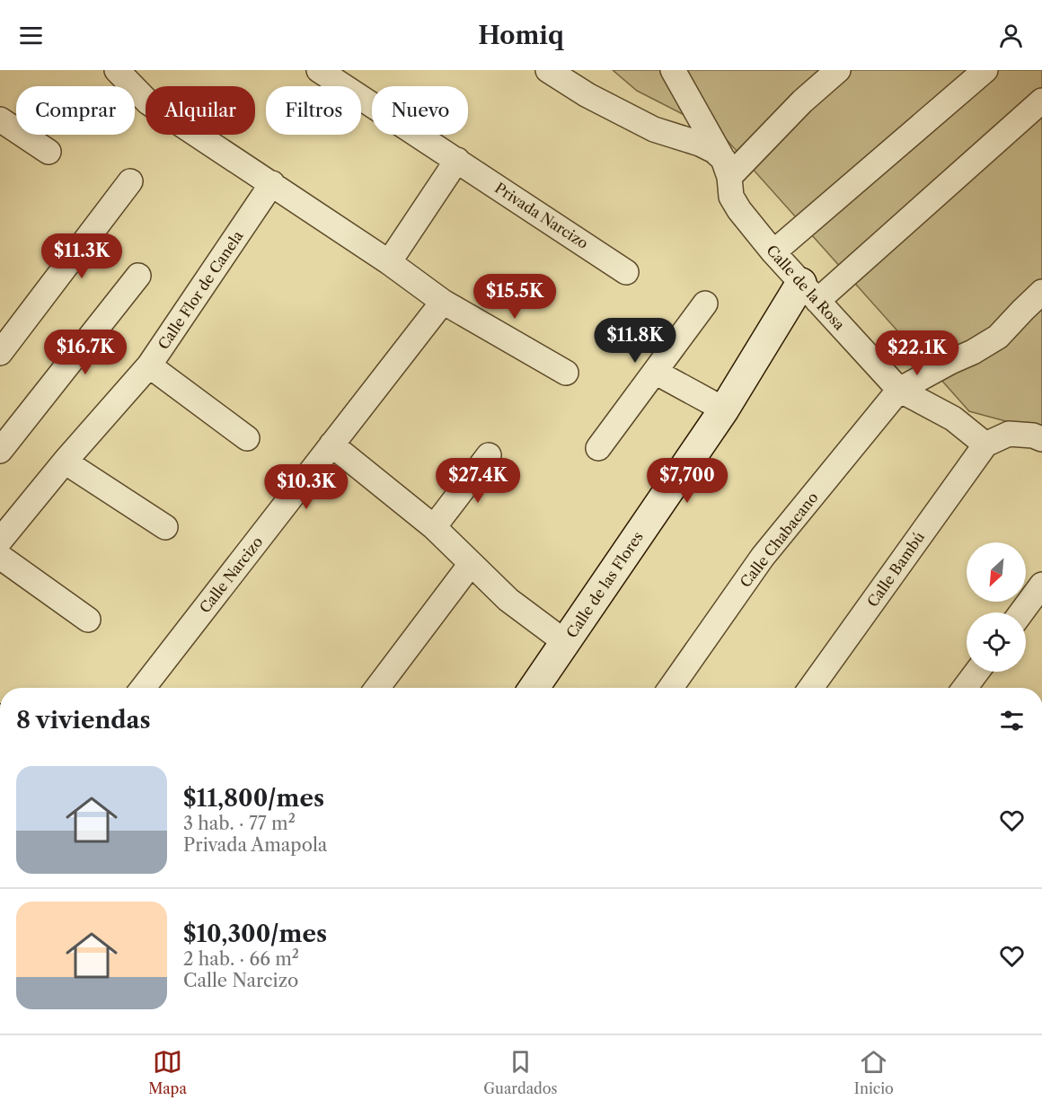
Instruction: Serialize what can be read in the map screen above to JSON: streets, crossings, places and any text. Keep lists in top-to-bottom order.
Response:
{
  "streets": {
    "street": [
      "Privada Narcizo",
      "Calle de la Rosa",
      "Calle Flor de Canela",
      "Calle Chabacano",
      "Calle Bambú",
      "Calle Narcizo",
      "Calle de las Flores"
    ]
  },
  "crossings": [
    ["Calle de la Rosa", "Calle Chabacano"],
    ["Calle de la Rosa", "Calle Bambú"],
    ["Calle de la Rosa", "Calle de las Flores"]
  ],
  "north": "bottom left",
  "page": {
    "header": "Homiq",
    "chip": [
      "Comprar",
      "Alquilar",
      "Filtros",
      "Nuevo"
    ],
    "price": [
      "$11.3K",
      "$15.5K",
      "$11.8K",
      "$16.7K",
      "$22.1K",
      "$27.4K",
      "$7,700",
      "$10.3K"
    ],
    "heading": "8 viviendas",
    "list": [
      {
        "name": "$11,800/mes",
        "note": "3 hab. · 77 m² · Privada Amapola"
      },
      {
        "name": "$10,300/mes",
        "note": "2 hab. · 66 m² · Calle Narcizo"
      }
    ],
    "tabs": ["Mapa", "Guardados", "Inicio"]
  }
}
